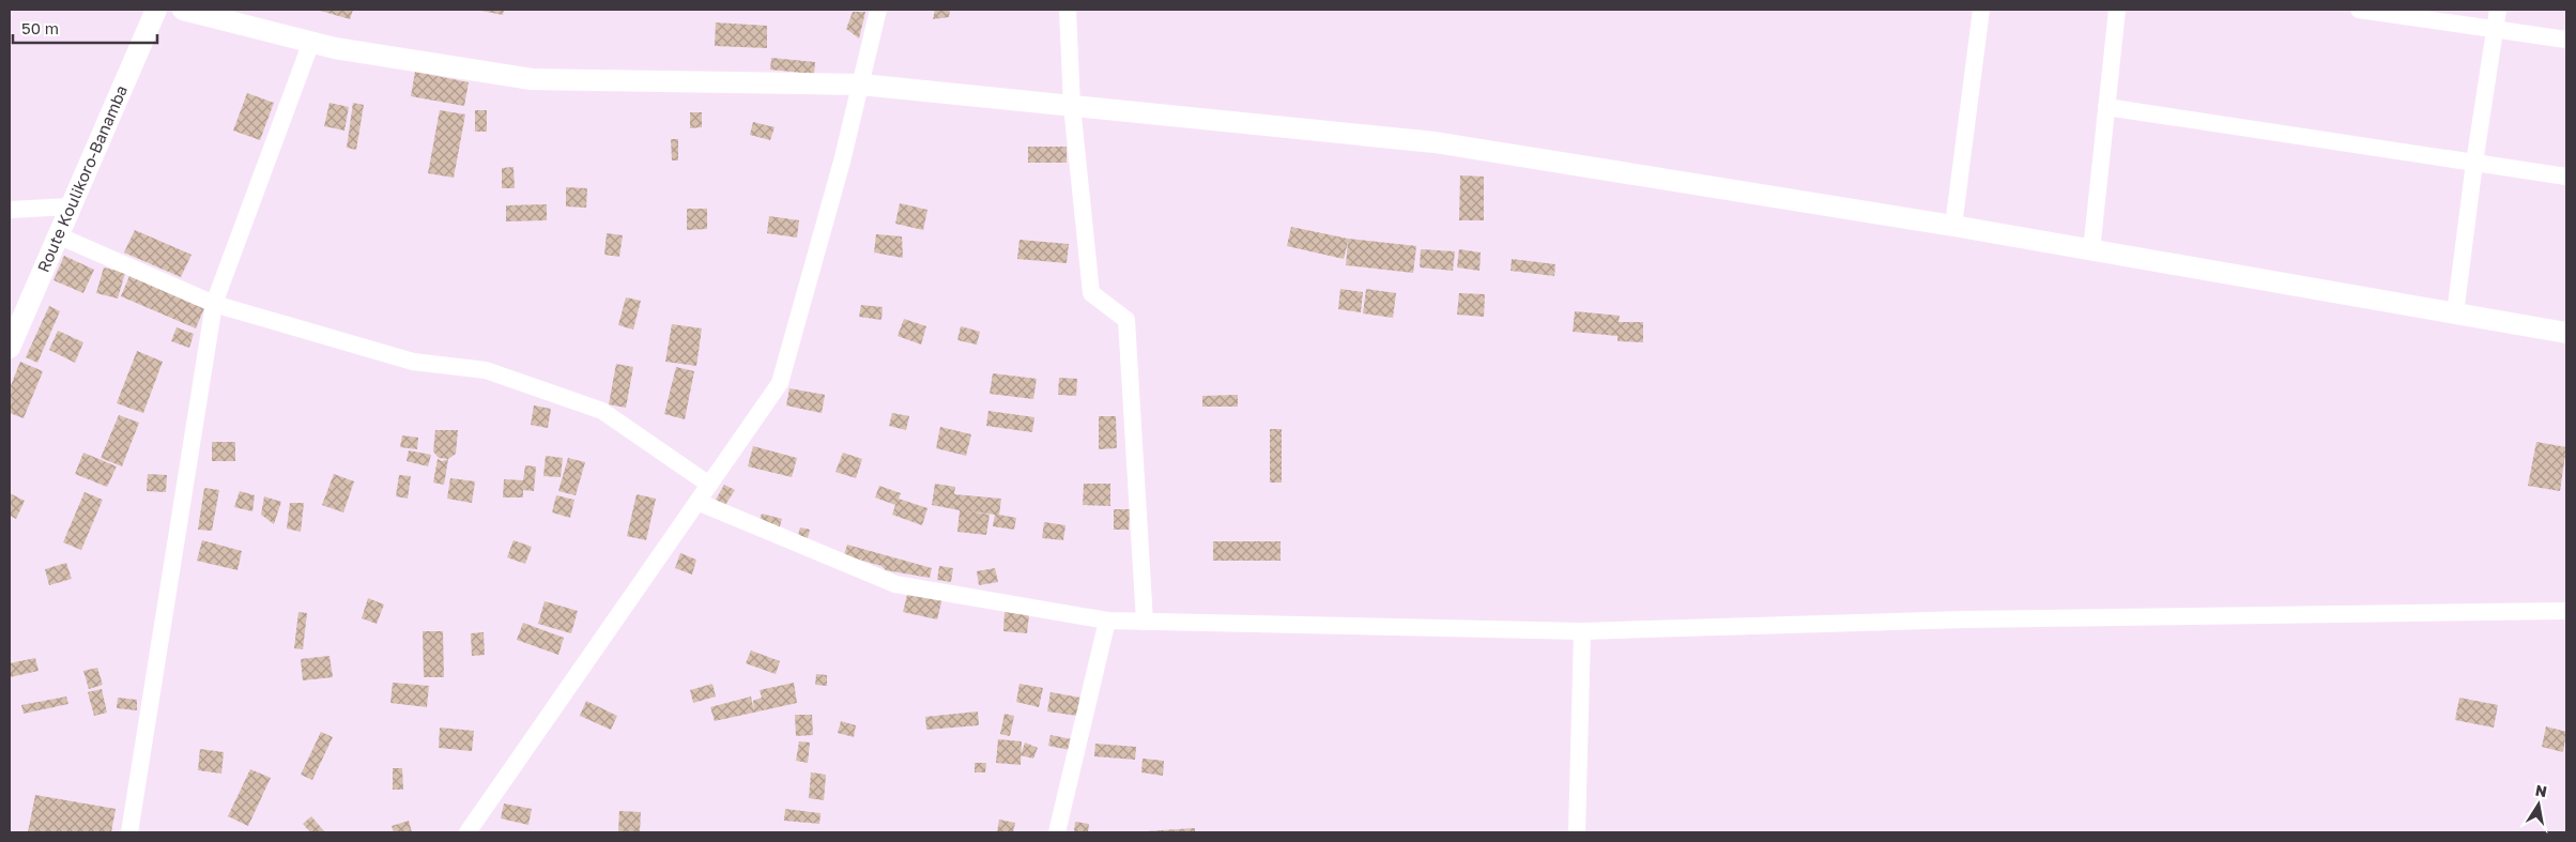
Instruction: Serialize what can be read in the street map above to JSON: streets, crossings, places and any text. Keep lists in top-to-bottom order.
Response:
{
  "streets": {
    "street": ["Route Koulikoro-Banamba"]
  },
  "scale_bar": "50 m",
  "north": "top"
}
